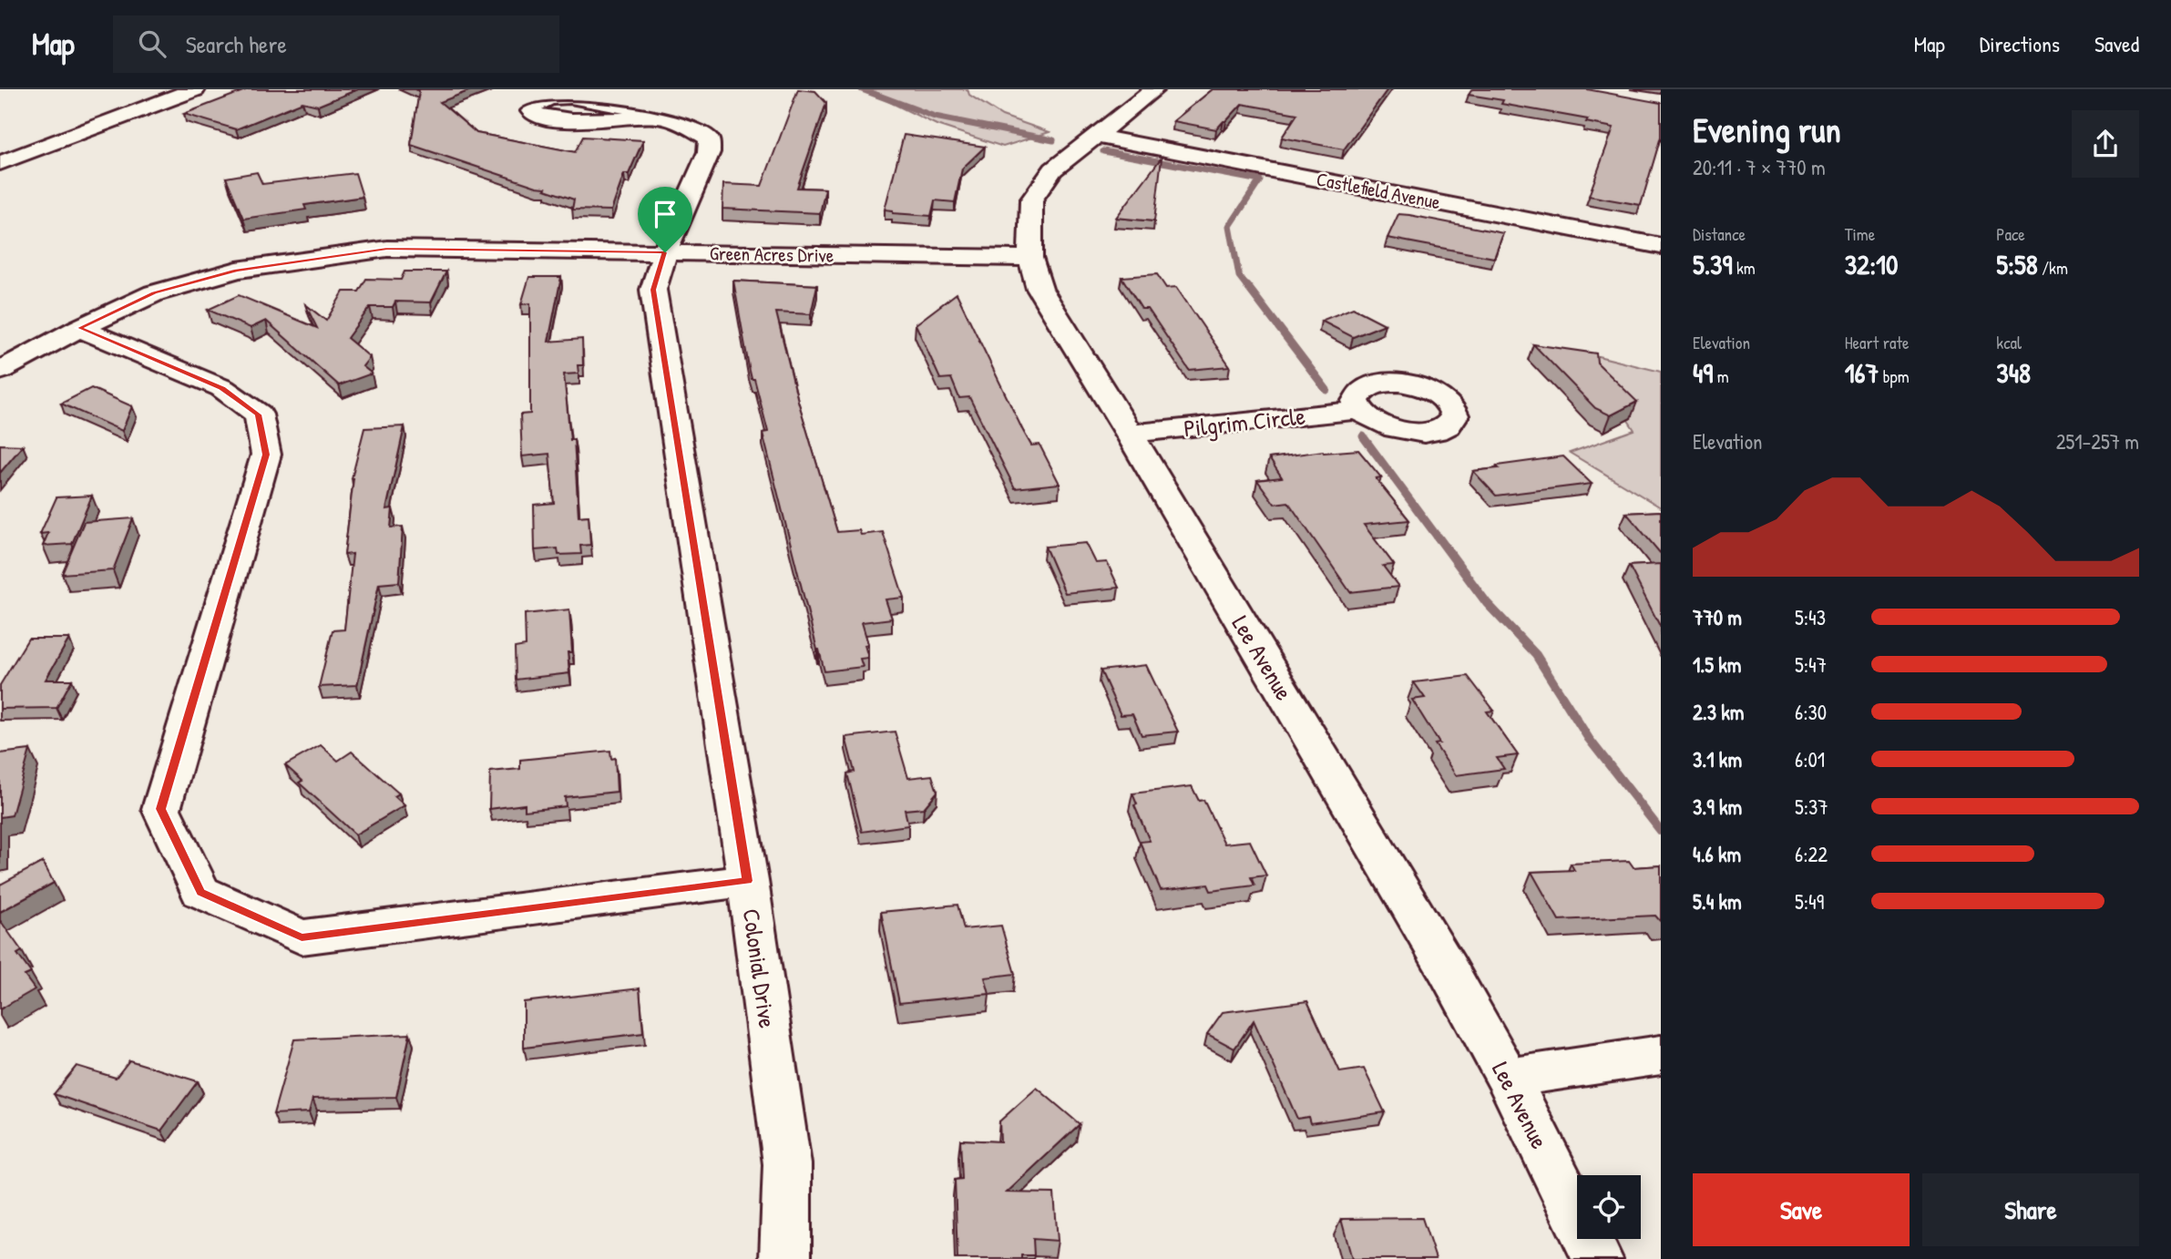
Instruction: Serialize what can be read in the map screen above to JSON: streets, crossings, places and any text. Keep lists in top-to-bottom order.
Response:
{
  "streets": {
    "street": [
      "Castlefield Avenue",
      "Green Acres Drive",
      "Pilgrim Circle",
      "Lee Avenue",
      "Colonial Drive"
    ]
  },
  "crossings": [
    ["Castlefield Avenue", "Lee Avenue"],
    ["Green Acres Drive", "Lee Avenue"],
    ["Green Acres Drive", "Colonial Drive"],
    ["Pilgrim Circle", "Lee Avenue"]
  ],
  "page": {
    "header": "Map",
    "search": "Search here",
    "nav": ["Map", "Directions", "Saved"],
    "heading": ["Evening run", "20:11 · 7 × 770 m"],
    "stats": [
      ["Distance", "5.39 km"],
      ["Time", "32:10"],
      ["Pace", "5:58 /km"],
      ["Elevation", "49 m"],
      ["Heart rate", "167 bpm"],
      ["kcal", "348"]
    ],
    "chart": ["Elevation", "251–257 m"],
    "list": [
      {
        "name": "770 m",
        "note": "5:43"
      },
      {
        "name": "1.5 km",
        "note": "5:47"
      },
      {
        "name": "2.3 km",
        "note": "6:30"
      },
      {
        "name": "3.1 km",
        "note": "6:01"
      },
      {
        "name": "3.9 km",
        "note": "5:37"
      },
      {
        "name": "4.6 km",
        "note": "6:22"
      },
      {
        "name": "5.4 km",
        "note": "5:49"
      }
    ],
    "buttons": ["Save", "Share"]
  }
}
